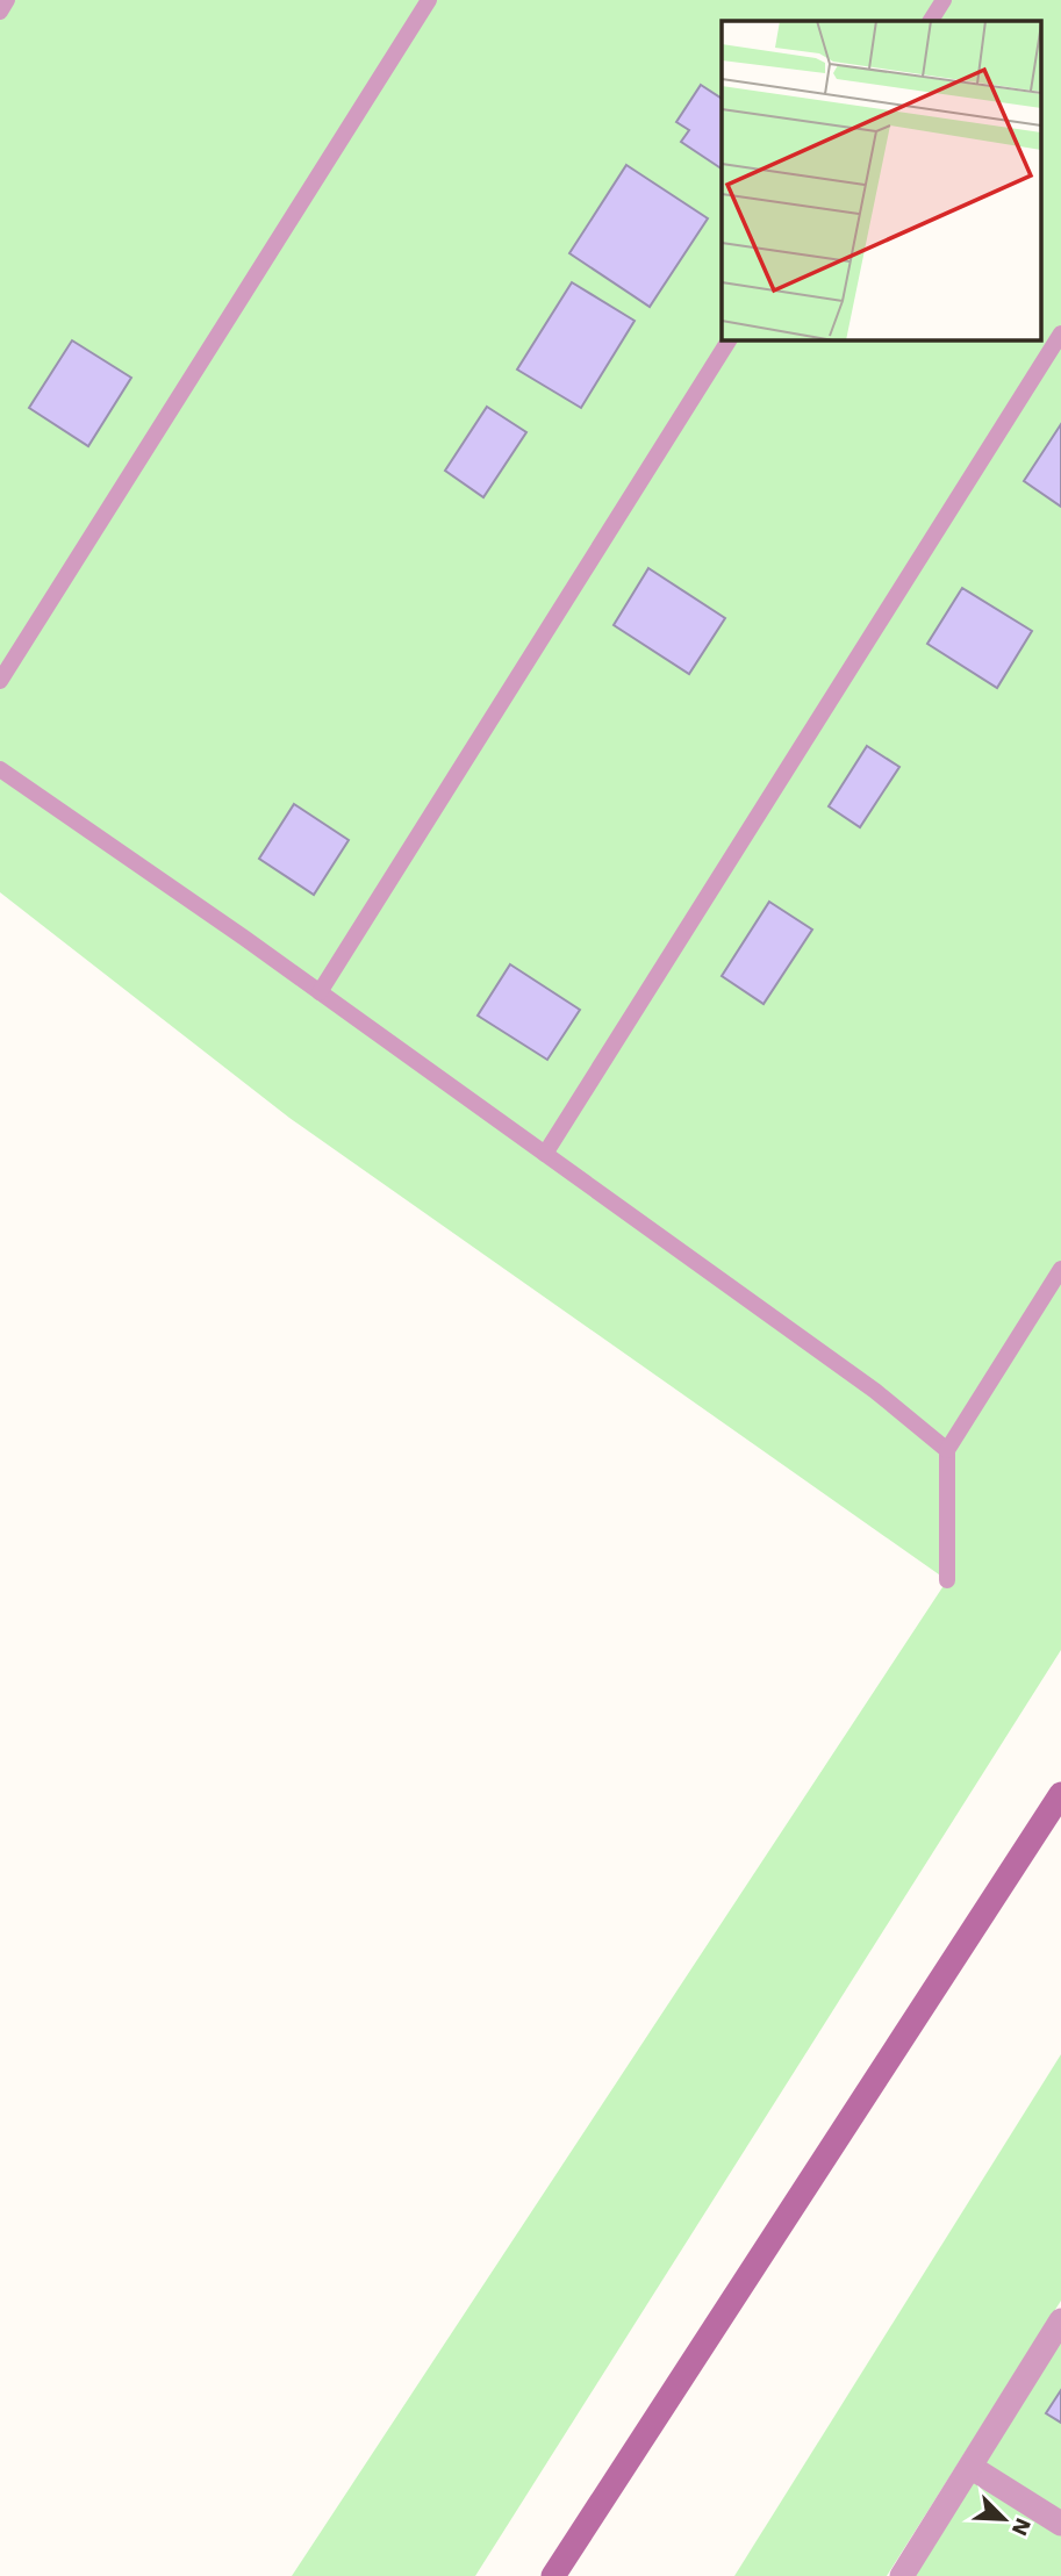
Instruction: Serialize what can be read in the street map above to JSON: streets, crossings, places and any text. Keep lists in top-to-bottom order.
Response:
{
  "north": "bottom right"
}
